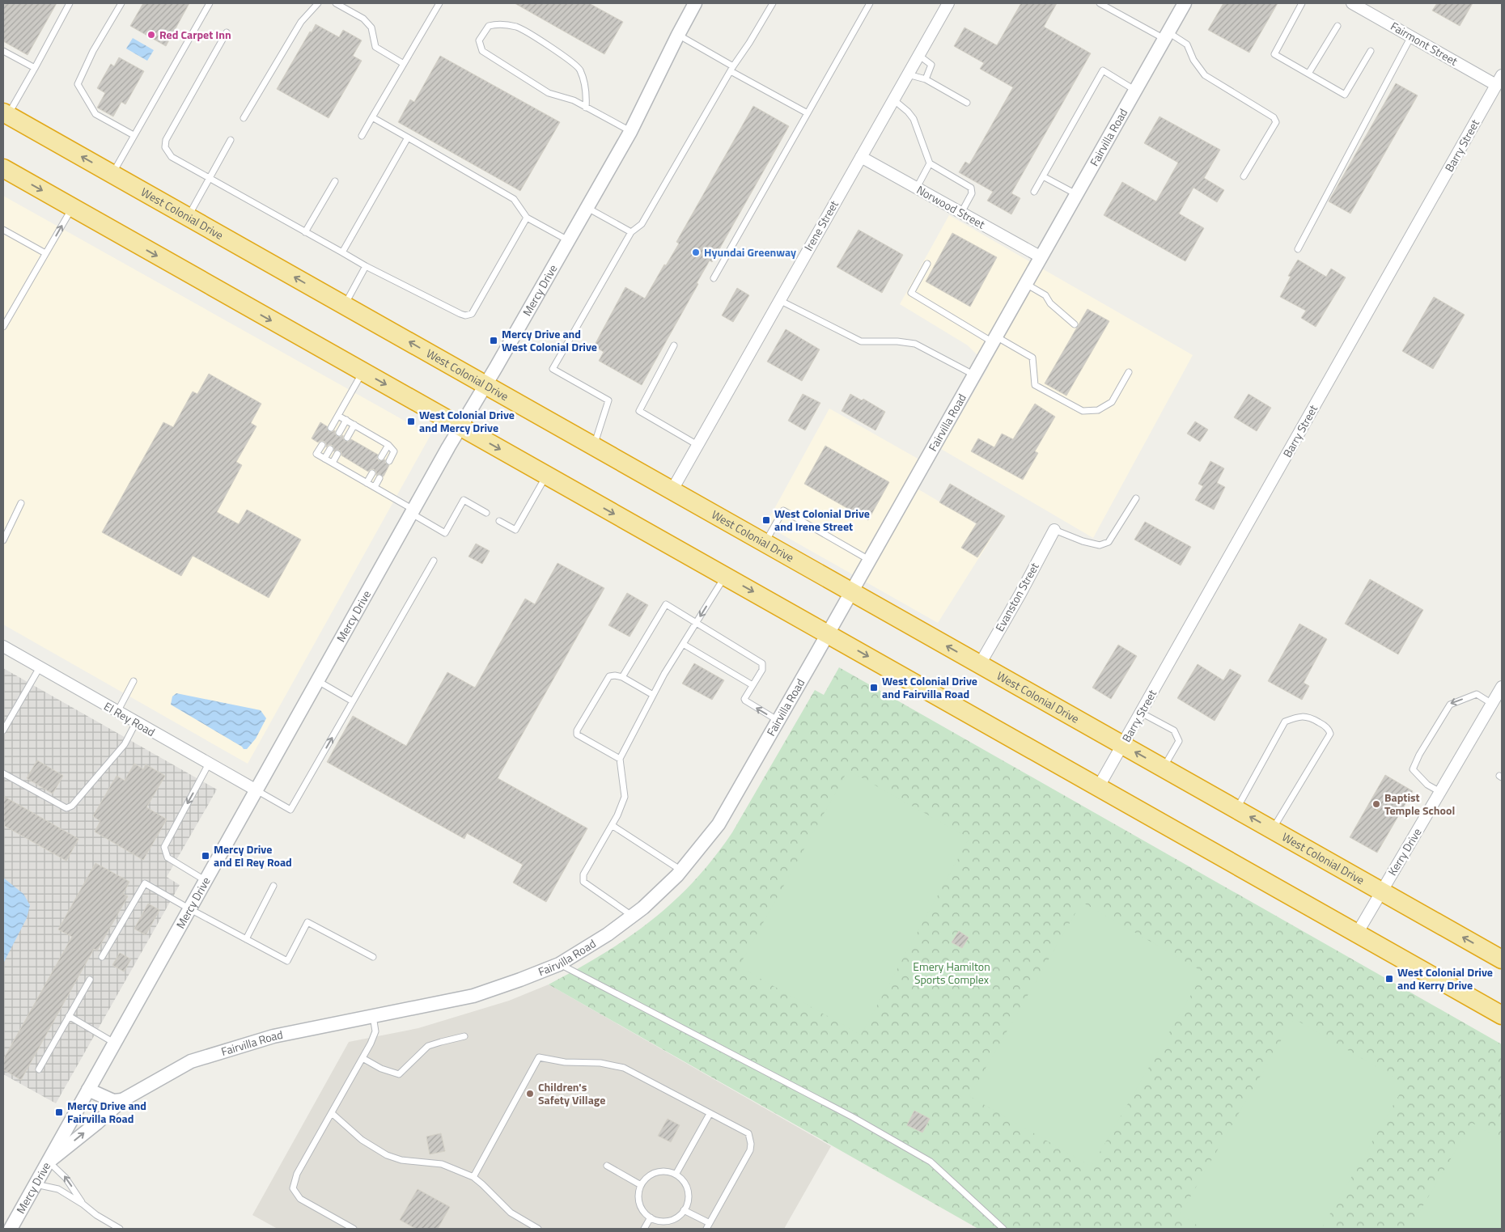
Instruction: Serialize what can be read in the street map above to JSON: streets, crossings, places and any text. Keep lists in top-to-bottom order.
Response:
{
  "streets": {
    "highway": ["West Colonial Drive"],
    "street": [
      "Fairmont Street",
      "Fairvilla Road",
      "Barry Street",
      "Norwood Street",
      "Irene Street",
      "Mercy Drive",
      "Evanston Street",
      "El Rey Road",
      "Kerry Drive"
    ]
  },
  "crossings": [
    ["Fairmont Street", "Barry Street"],
    ["Fairvilla Road", "Norwood Street"],
    ["Fairvilla Road", "West Colonial Drive"],
    ["Fairvilla Road", "Mercy Drive"],
    ["Barry Street", "West Colonial Drive"],
    ["Norwood Street", "Irene Street"],
    ["West Colonial Drive", "Irene Street"],
    ["West Colonial Drive", "Mercy Drive"],
    ["West Colonial Drive", "Evanston Street"],
    ["West Colonial Drive", "Kerry Drive"],
    ["Mercy Drive", "El Rey Road"]
  ],
  "parks": ["Emery Hamilton Sports Complex"],
  "places": {
    "other": [
      "Red Carpet Inn",
      "Hyundai Greenway",
      "Baptist Temple School",
      "Children's Safety Village"
    ],
    "transit": [
      "Mercy Drive and West Colonial Drive",
      "West Colonial Drive and Mercy Drive",
      "West Colonial Drive and Irene Street",
      "West Colonial Drive and Fairvilla Road",
      "Mercy Drive and El Rey Road",
      "West Colonial Drive and Kerry Drive",
      "Mercy Drive and Fairvilla Road"
    ]
  }
}
